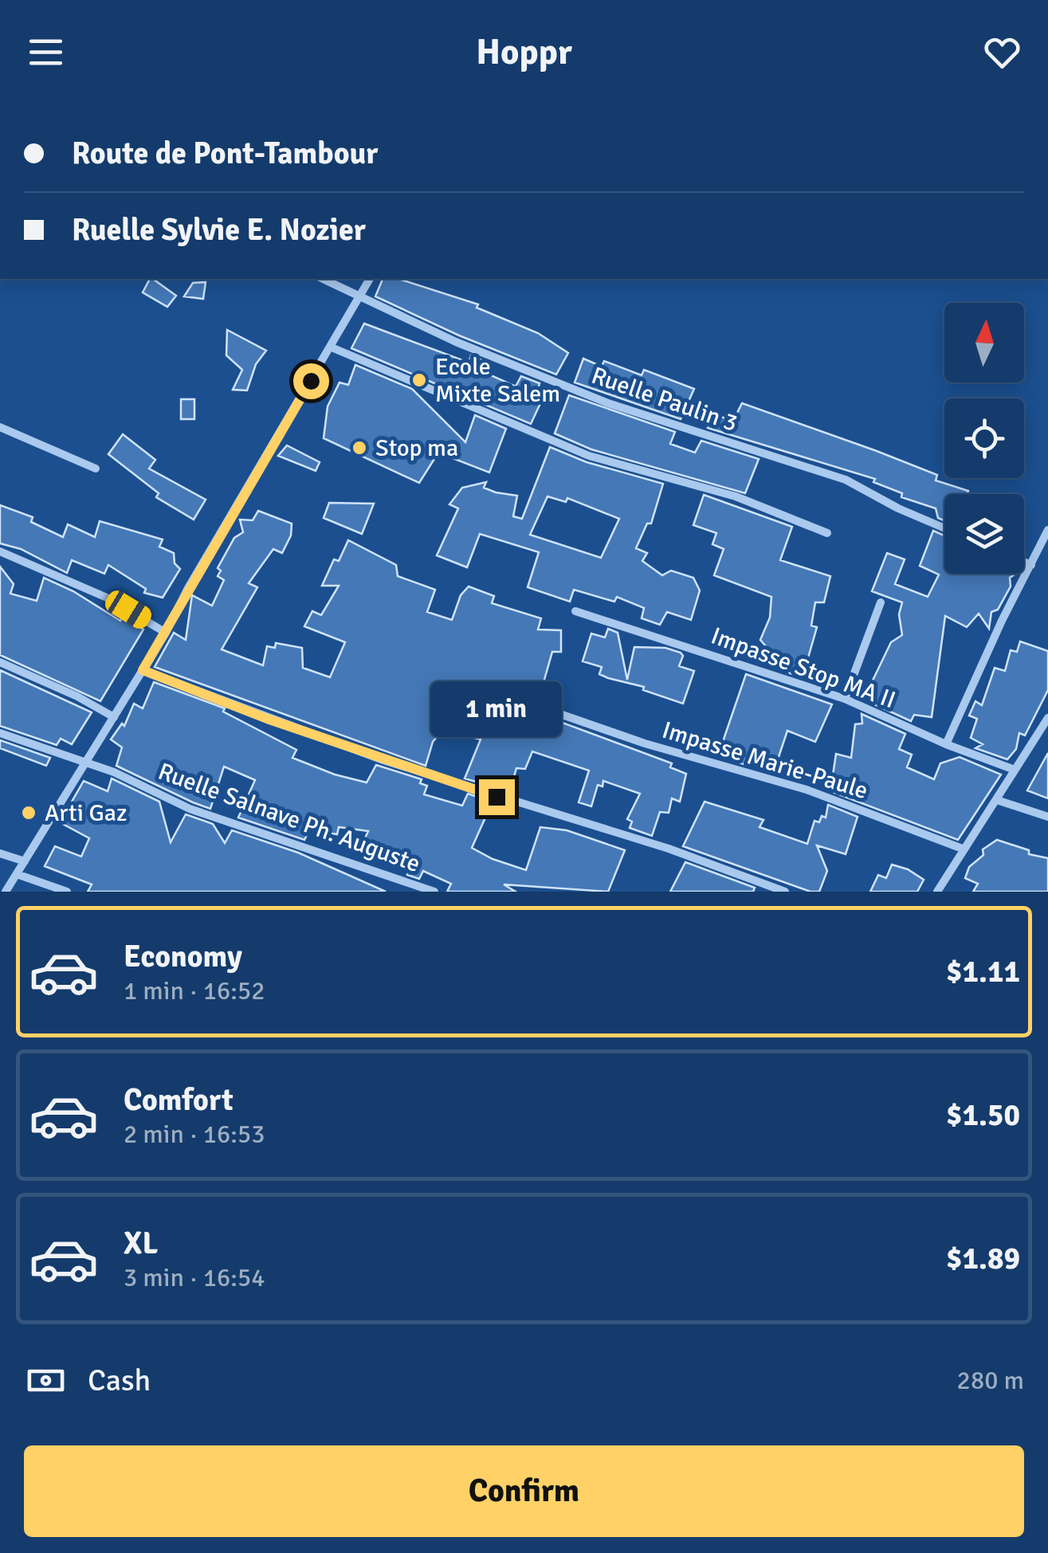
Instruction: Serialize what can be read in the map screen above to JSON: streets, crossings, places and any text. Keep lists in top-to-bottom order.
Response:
{
  "streets": {
    "street": [
      "Ruelle Paulin 3",
      "Impasse Stop MA II",
      "Impasse Marie-Paule",
      "Ruelle Salnave Ph. Auguste"
    ]
  },
  "places": ["Ecole Mixte Salem", "Stop ma", "Arti Gaz"],
  "north": "top",
  "page": {
    "header": "Hoppr",
    "banner": ["Route de Pont-Tambour", "Ruelle Sylvie E. Nozier"],
    "bubble": "1 min",
    "list": [
      {
        "name": "Economy",
        "note": "1 min · 16:52",
        "value": "$1.11"
      },
      {
        "name": "Comfort",
        "note": "2 min · 16:53",
        "value": "$1.50"
      },
      {
        "name": "XL",
        "note": "3 min · 16:54",
        "value": "$1.89"
      }
    ],
    "pay": ["Cash", "280 m"],
    "buttons": "Confirm"
  }
}
